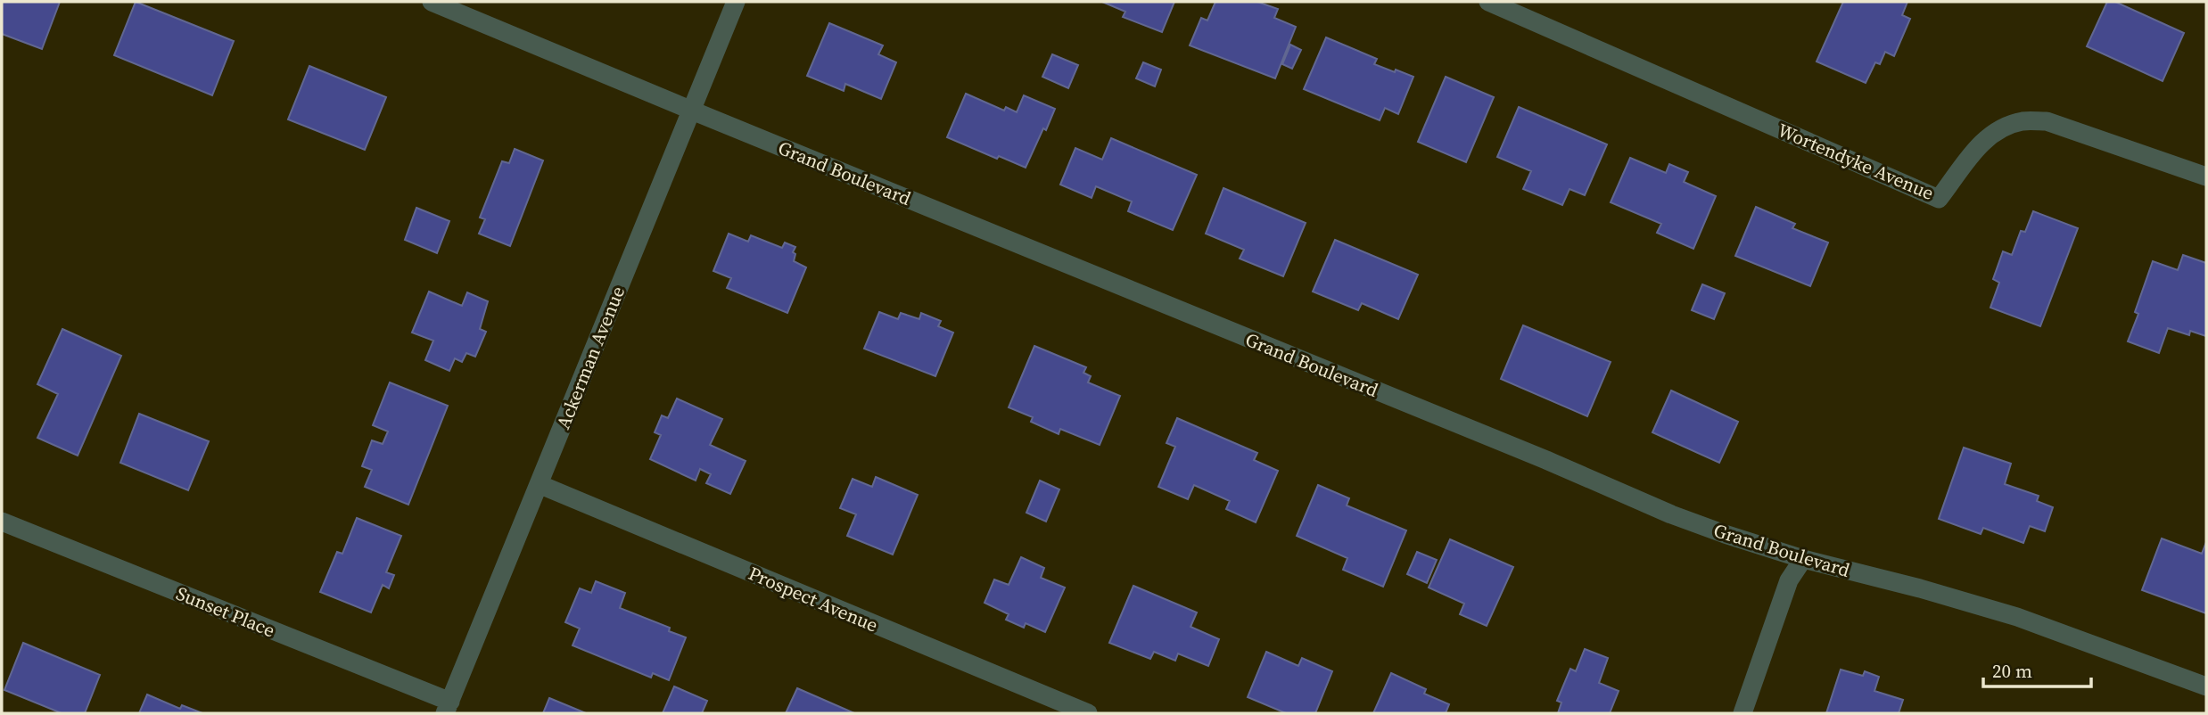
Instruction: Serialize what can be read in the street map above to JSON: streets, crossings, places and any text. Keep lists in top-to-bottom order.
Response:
{
  "streets": {
    "street": [
      "Wortendyke Avenue",
      "Grand Boulevard",
      "Ackerman Avenue",
      "Prospect Avenue",
      "Sunset Place"
    ]
  },
  "crossings": [
    ["Grand Boulevard", "Ackerman Avenue"],
    ["Ackerman Avenue", "Prospect Avenue"],
    ["Ackerman Avenue", "Sunset Place"]
  ],
  "scale_bar": "20 m"
}
